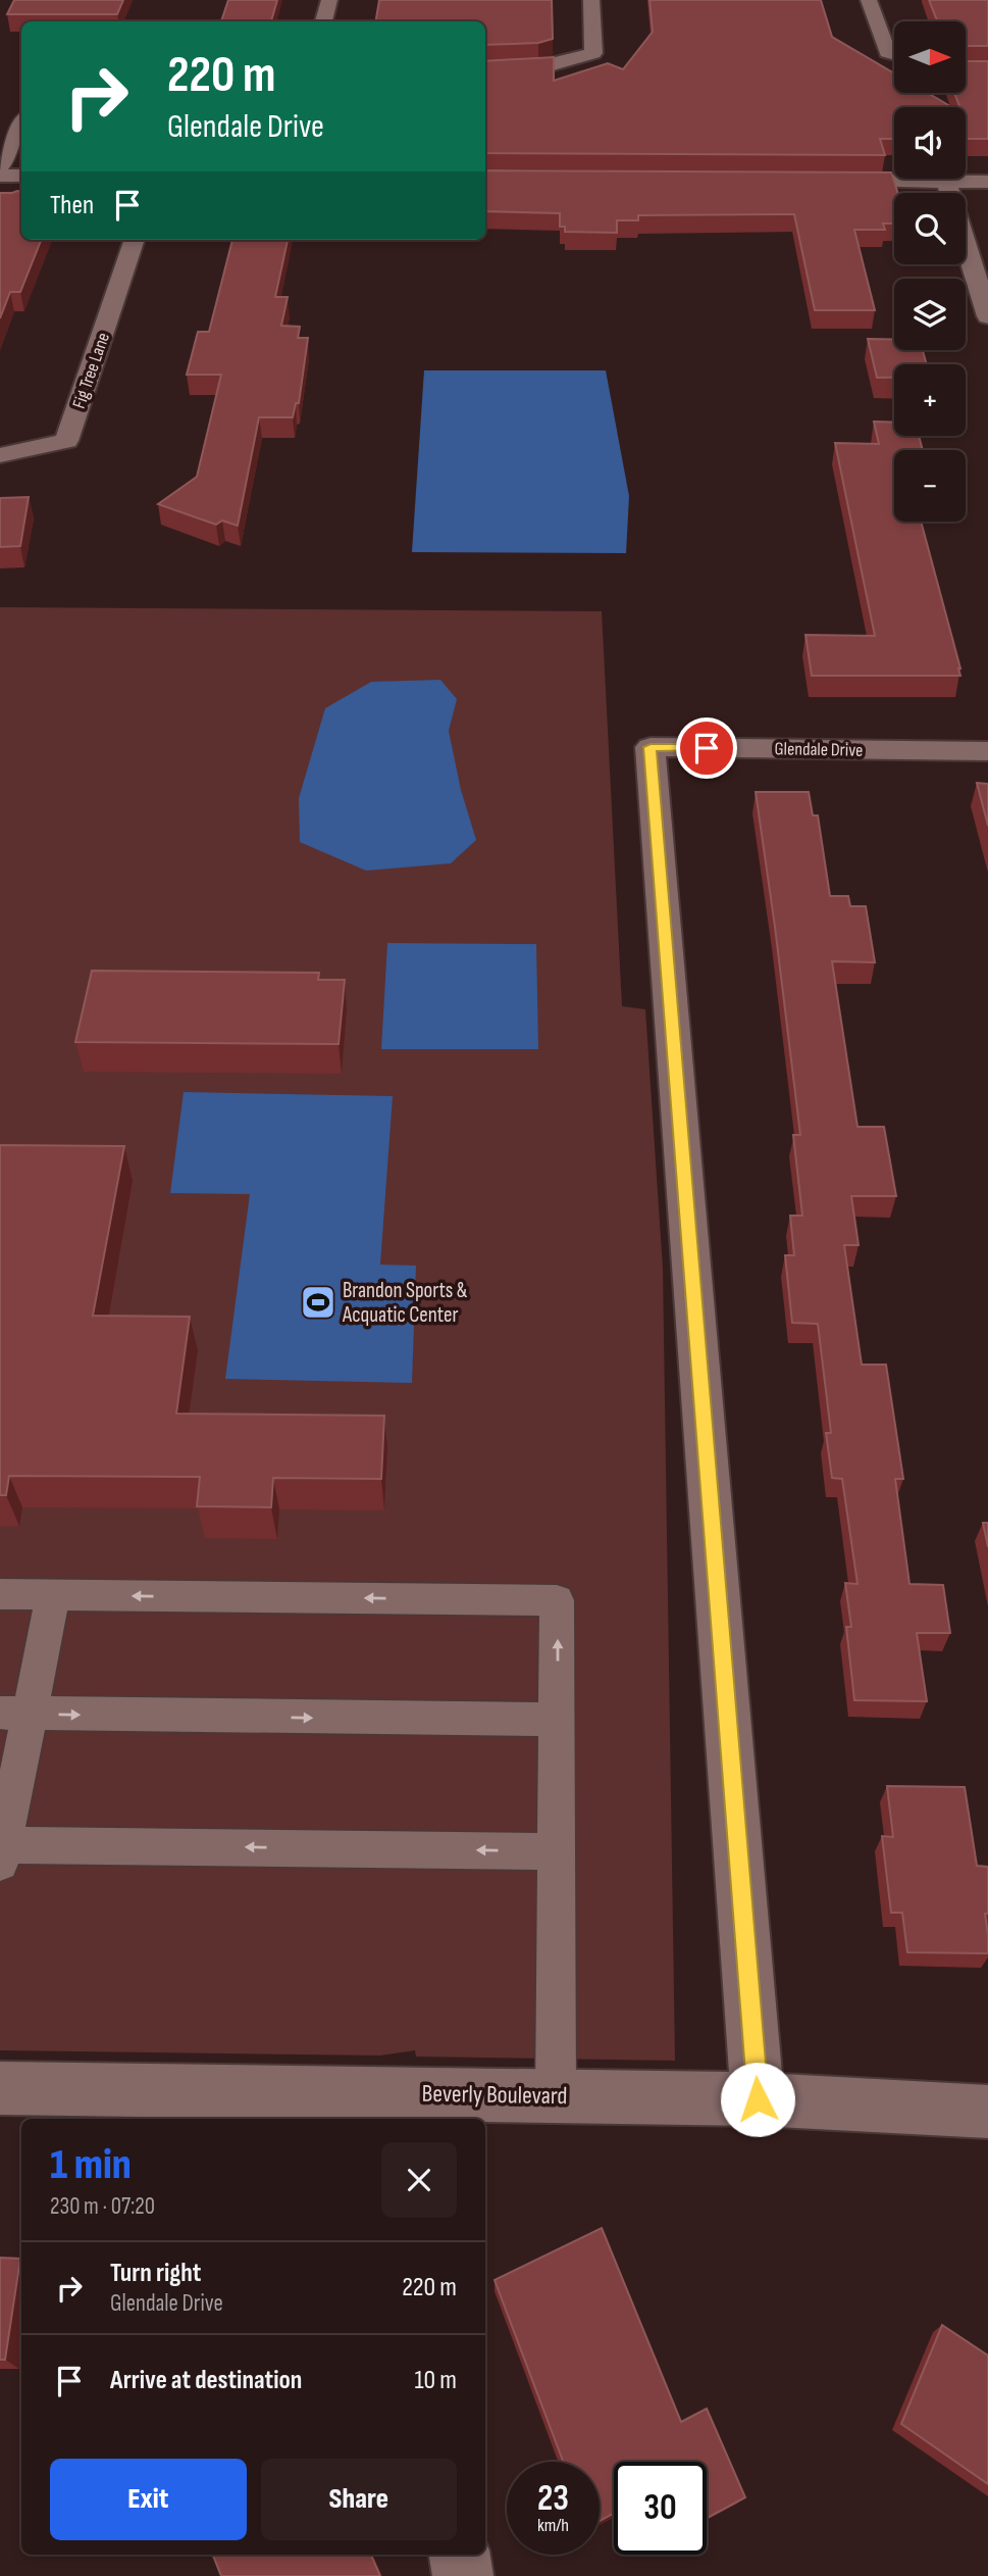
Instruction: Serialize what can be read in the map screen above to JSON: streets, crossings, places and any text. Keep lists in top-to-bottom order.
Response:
{
  "streets": {
    "street": ["Fig Tree Lane", "Glendale Drive", "Beverly Boulevard"]
  },
  "crossings": [
    ["Glendale Drive", "Beverly Boulevard"]
  ],
  "places": {
    "sports": ["Brandon Sports & Acquatic Center"]
  },
  "north": "right",
  "page": {
    "map_buttons": ["+", "−"],
    "turn": ["220 m", "Glendale Drive"],
    "then": "Then",
    "heading": ["1 min", "230 m · 07:20"],
    "list": [
      {
        "name": "Turn right",
        "note": "Glendale Drive",
        "value": "220 m"
      },
      {
        "name": "Arrive at destination",
        "value": "10 m"
      }
    ],
    "buttons": ["Exit", "Share"],
    "speed": "23 km/h",
    "limit": "30"
  }
}
